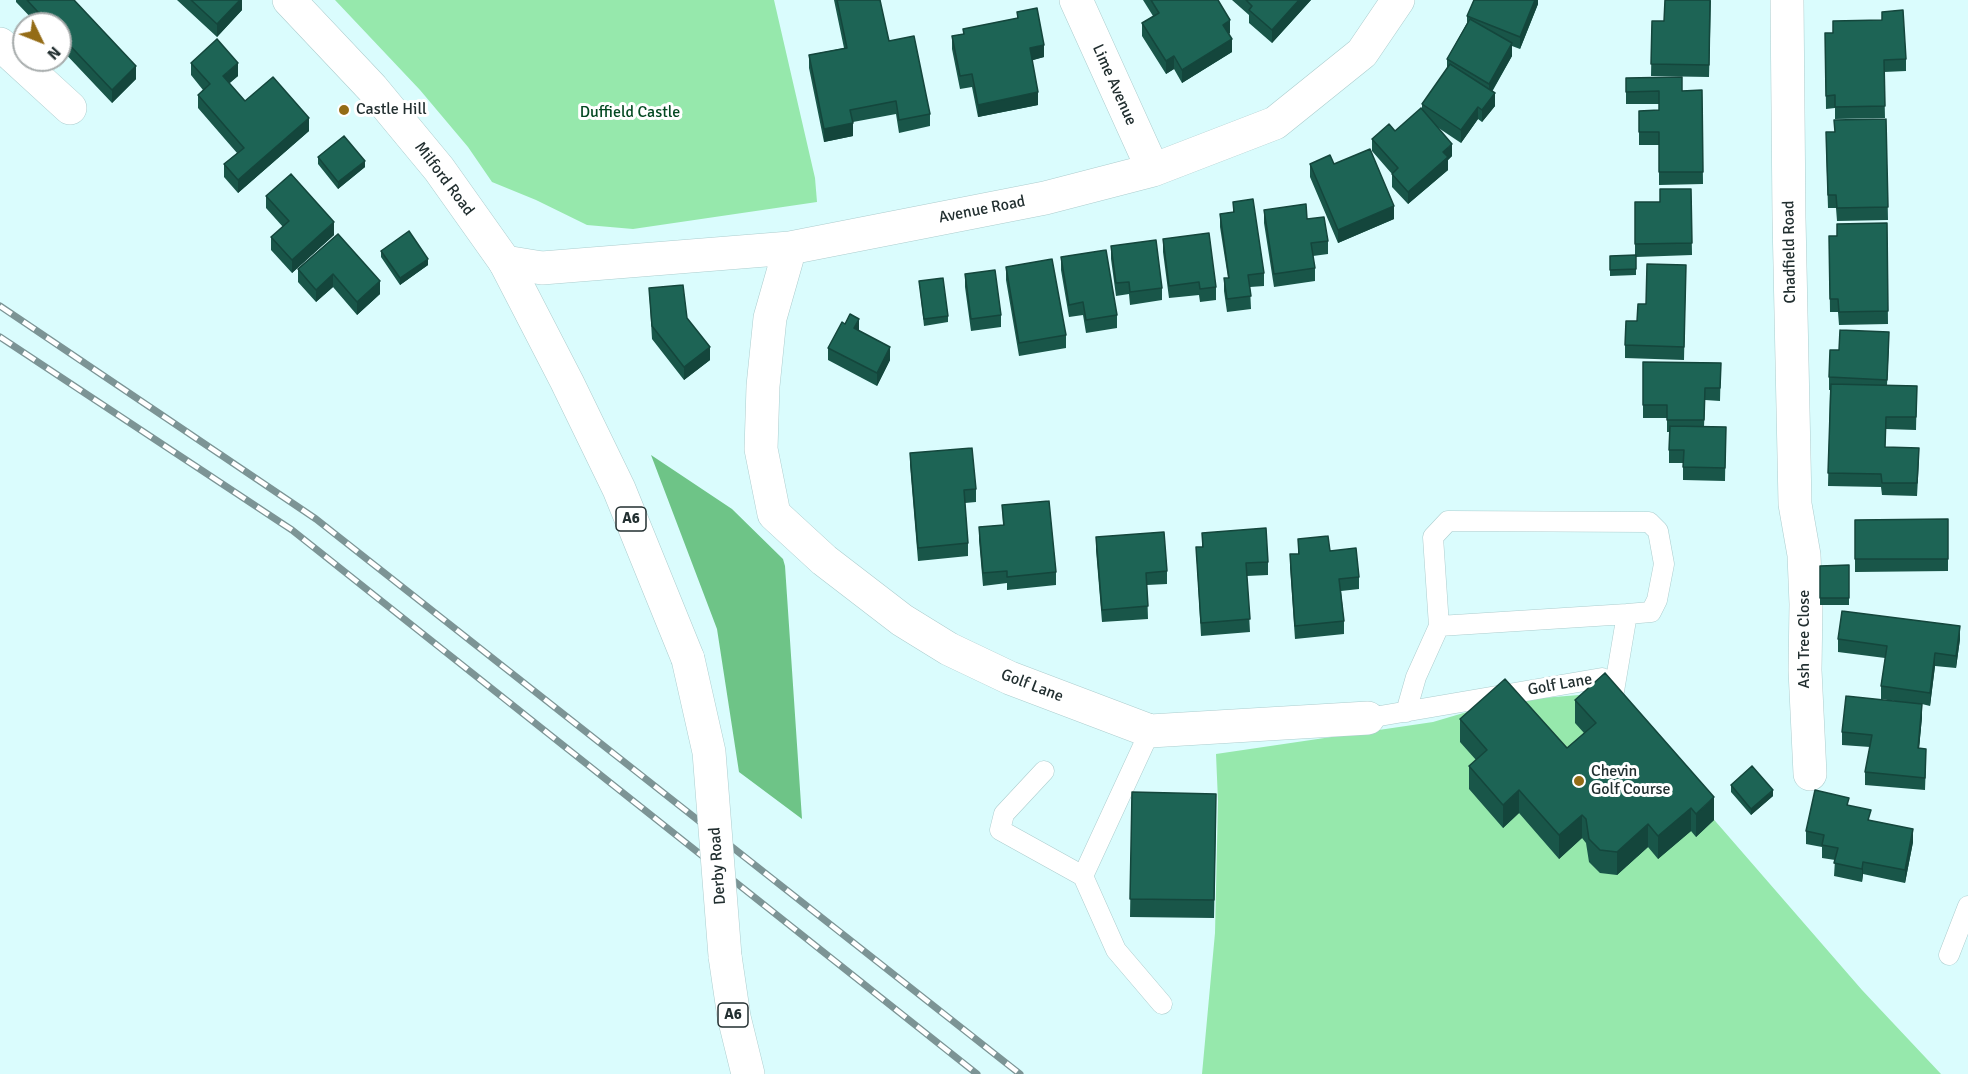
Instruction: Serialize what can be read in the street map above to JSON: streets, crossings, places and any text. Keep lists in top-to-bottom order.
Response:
{
  "streets": {
    "main road": [
      "Lime Avenue",
      "Milford Road",
      "Avenue Road",
      "Chadfield Road",
      "A6",
      "Ash Tree Close",
      "Golf Lane",
      "Derby Road"
    ]
  },
  "crossings": [
    ["Lime Avenue", "Avenue Road"],
    ["Milford Road", "Avenue Road"],
    ["Milford Road", "Derby Road"],
    ["Avenue Road", "Golf Lane"],
    ["Chadfield Road", "Ash Tree Close"]
  ],
  "parks": ["Duffield Castle"],
  "places": ["Castle Hill", "Chevin Golf Course"],
  "north": "bottom right"
}
